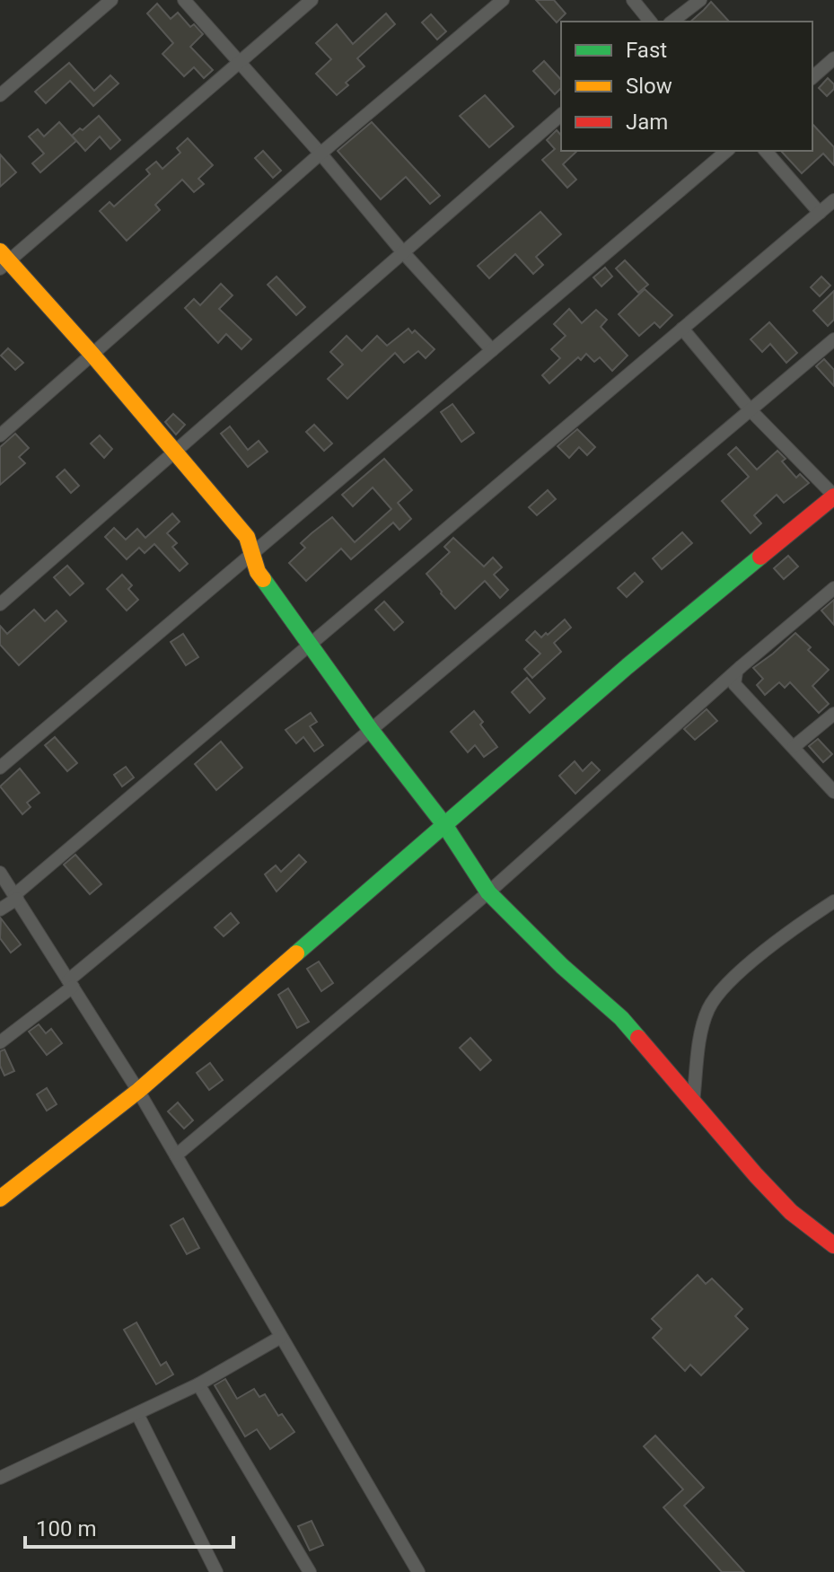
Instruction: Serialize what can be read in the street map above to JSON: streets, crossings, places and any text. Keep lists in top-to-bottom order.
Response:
{
  "legend": ["Fast", "Slow", "Jam"],
  "scale_bar": "100 m"
}
